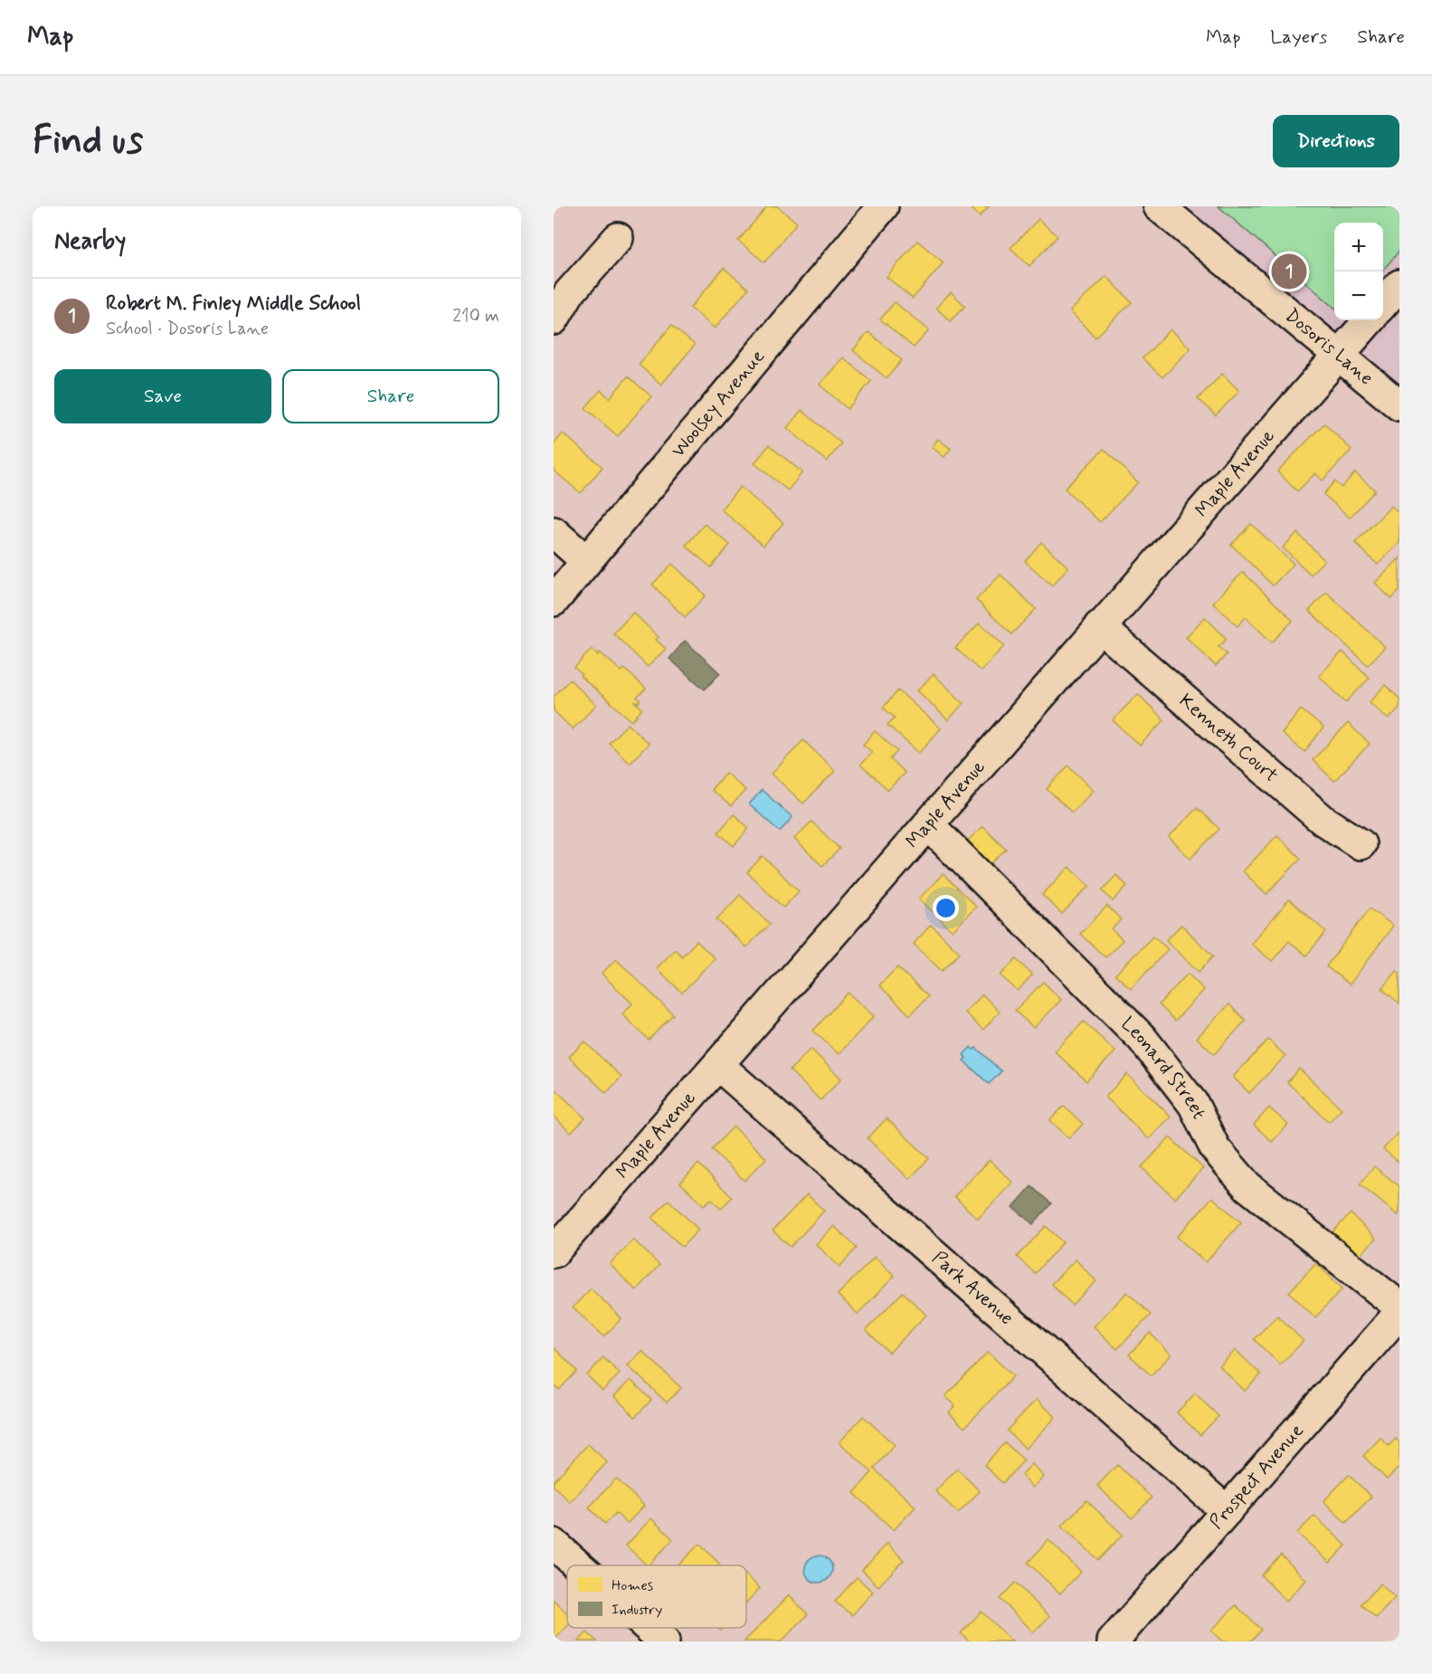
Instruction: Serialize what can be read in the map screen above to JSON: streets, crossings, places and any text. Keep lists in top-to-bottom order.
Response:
{
  "streets": {
    "street": [
      "Dosoris Lane",
      "Woolsey Avenue",
      "Maple Avenue",
      "Kenneth Court",
      "Leonard Street",
      "Park Avenue",
      "Prospect Avenue"
    ]
  },
  "crossings": [
    ["Dosoris Lane", "Maple Avenue"],
    ["Maple Avenue", "Kenneth Court"],
    ["Maple Avenue", "Leonard Street"],
    ["Maple Avenue", "Park Avenue"],
    ["Park Avenue", "Prospect Avenue"]
  ],
  "legend": ["Homes", "Industry"],
  "page": {
    "header": "Map",
    "nav": ["Map", "Layers", "Share"],
    "buttons": [
      "Directions",
      ["Save", "Share"]
    ],
    "title": "Find us",
    "heading": "Nearby",
    "map_buttons": ["+", "−"],
    "pins": "1",
    "list": [
      {
        "mark": "1",
        "name": "Robert M. Finley Middle School",
        "note": "School · Dosoris Lane",
        "value": "210 m"
      }
    ]
  }
}
